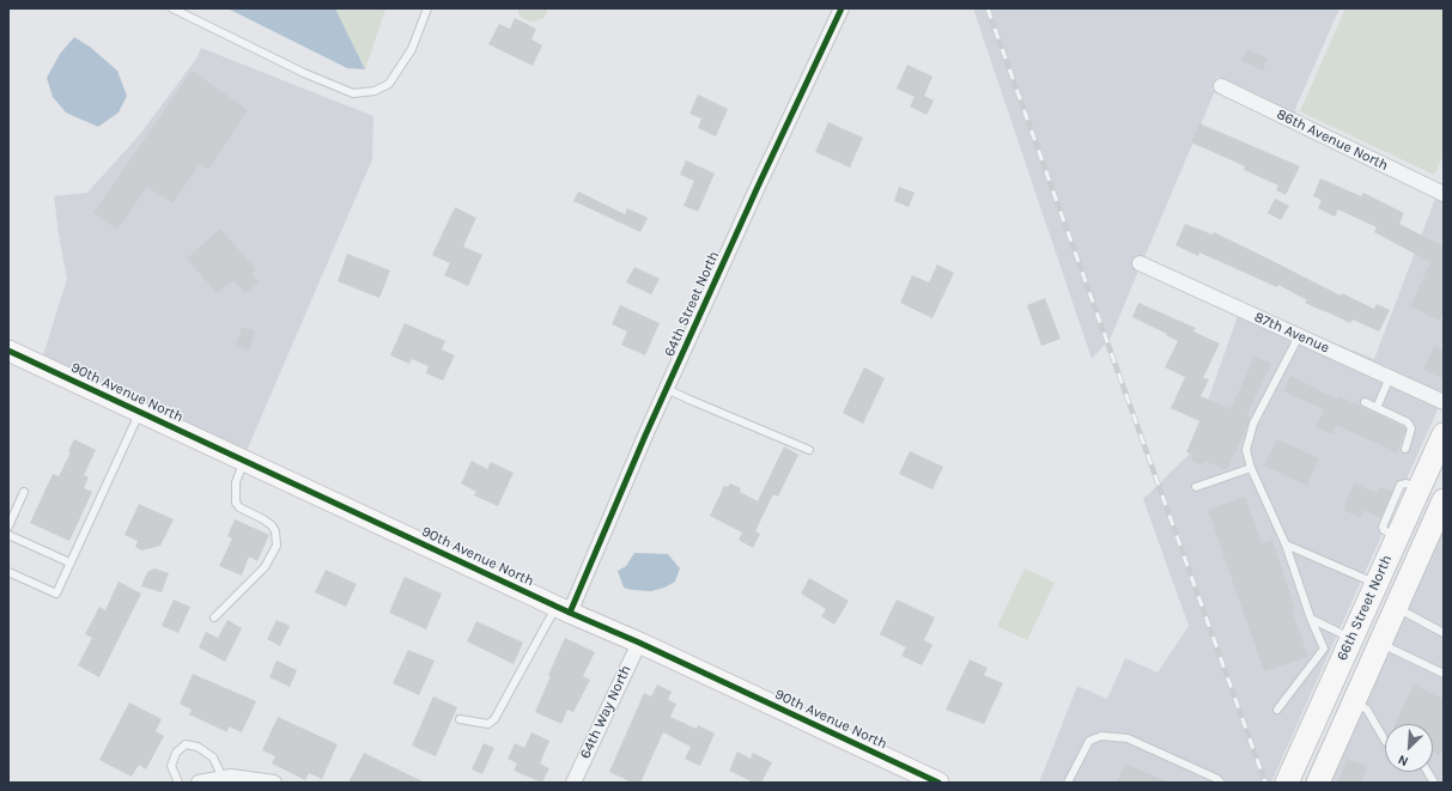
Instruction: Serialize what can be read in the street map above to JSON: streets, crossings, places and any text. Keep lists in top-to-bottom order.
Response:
{
  "streets": {
    "main road": ["66th Street North"],
    "street": [
      "86th Avenue North",
      "64th Street North",
      "87th Avenue",
      "90th Avenue North",
      "64th Way North"
    ]
  },
  "crossings": [
    ["64th Street North", "90th Avenue North"],
    ["90th Avenue North", "64th Way North"]
  ],
  "north": "bottom left"
}
